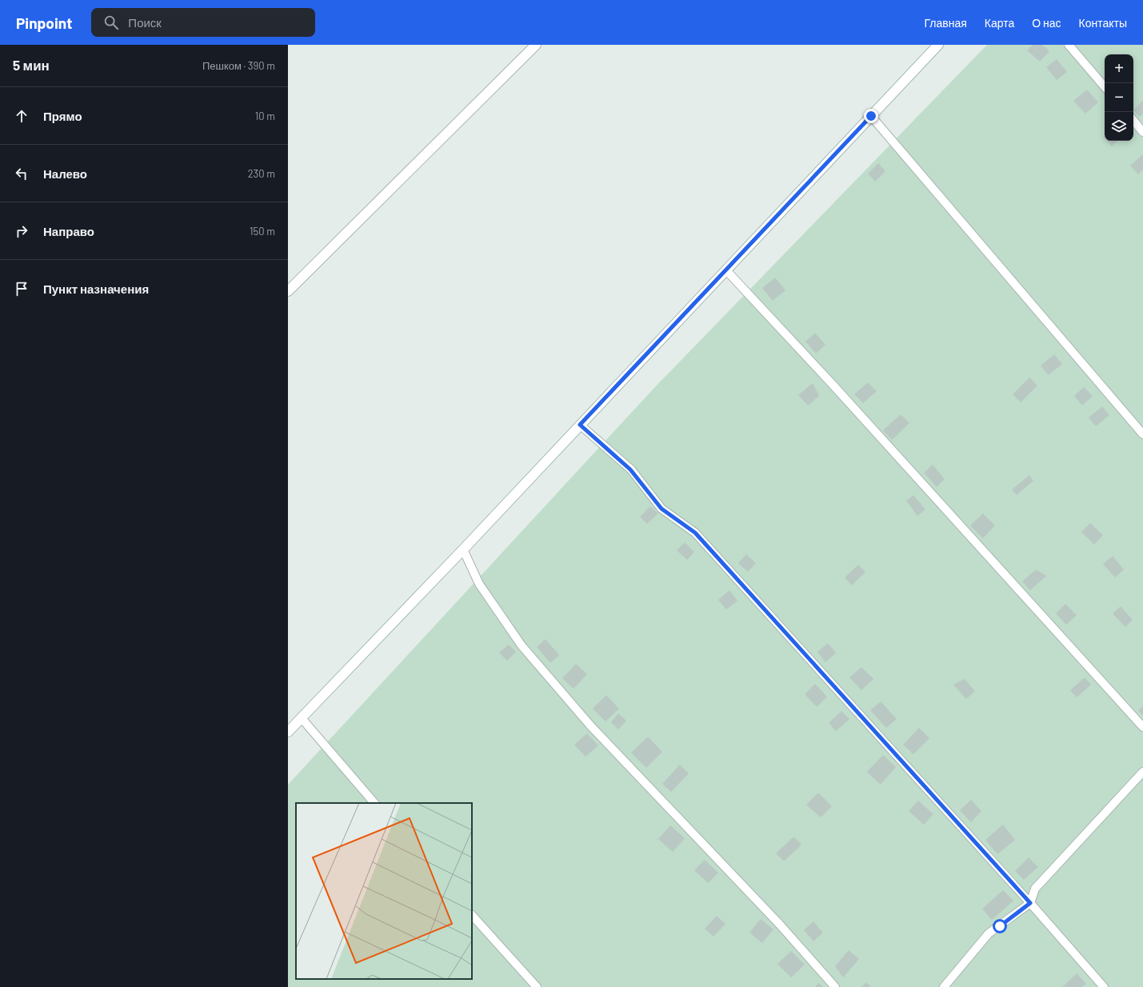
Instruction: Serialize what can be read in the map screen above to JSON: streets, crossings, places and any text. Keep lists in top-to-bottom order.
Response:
{
  "page": {
    "header": "Pinpoint",
    "search": "Поиск",
    "nav": [
      "Главная",
      "Карта",
      "О нас",
      "Контакты"
    ],
    "heading": ["5 мин", "Пешком · 390 m"],
    "map_buttons": ["+", "−"],
    "list": [
      ["Прямо", "10 m"],
      ["Налево", "230 m"],
      ["Направо", "150 m"],
      "Пункт назначения"
    ]
  }
}
